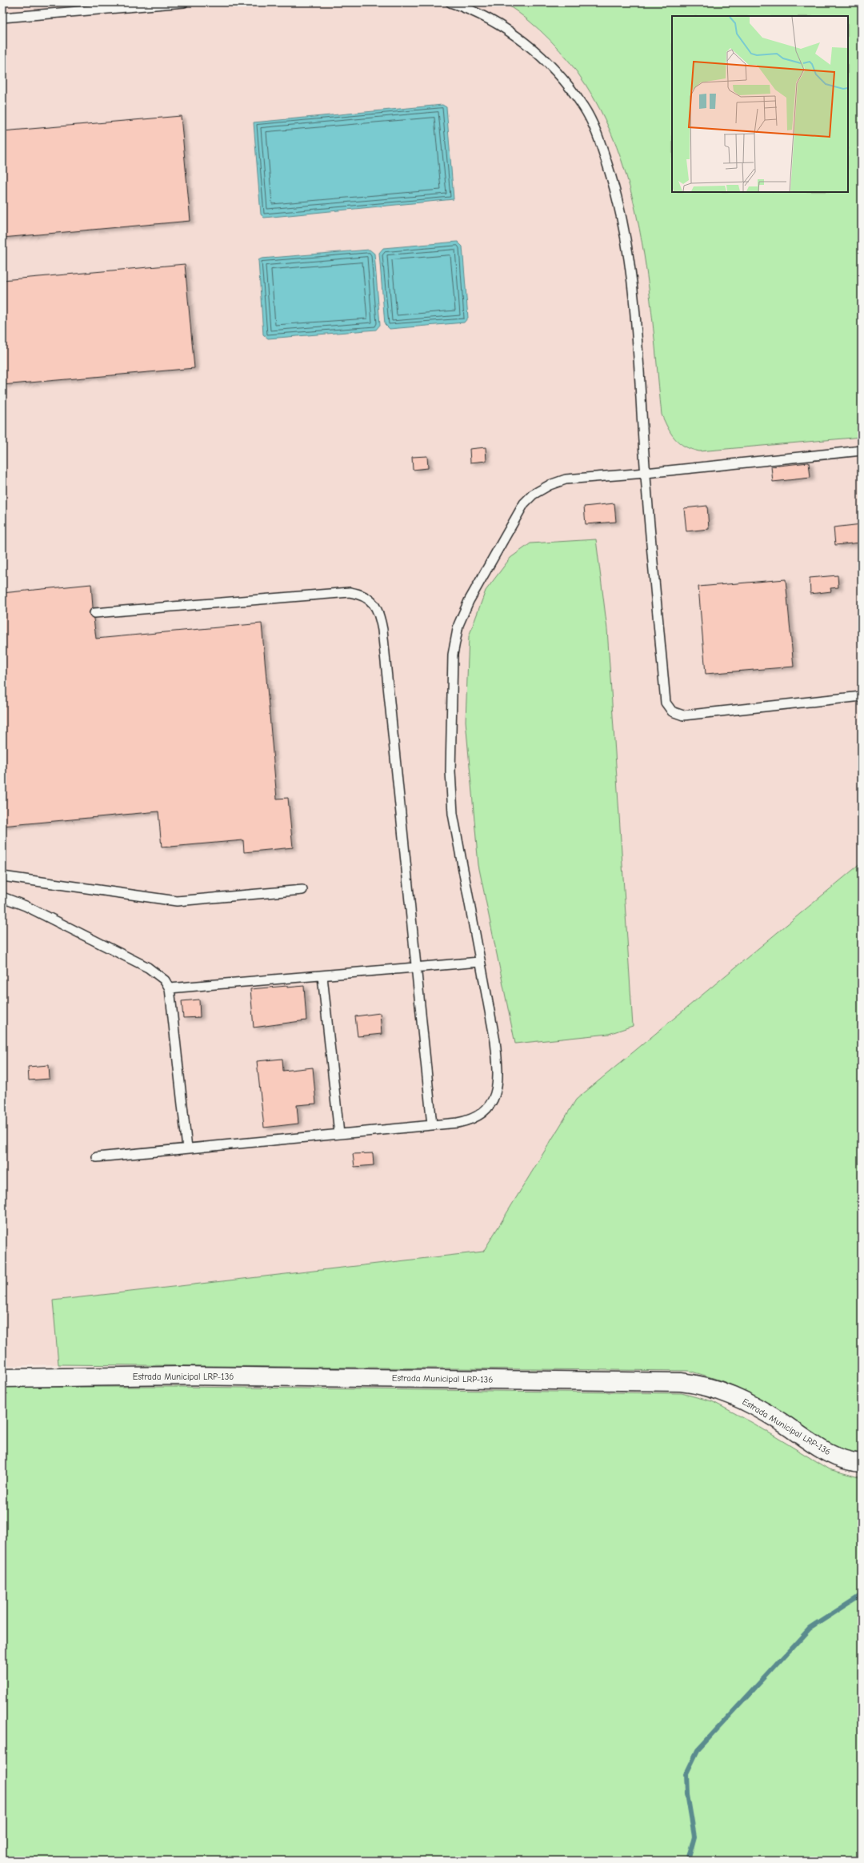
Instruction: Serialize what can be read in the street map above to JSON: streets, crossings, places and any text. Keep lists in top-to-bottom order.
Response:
{
  "streets": {
    "street": ["Estrada Municipal LRP-136"]
  }
}
